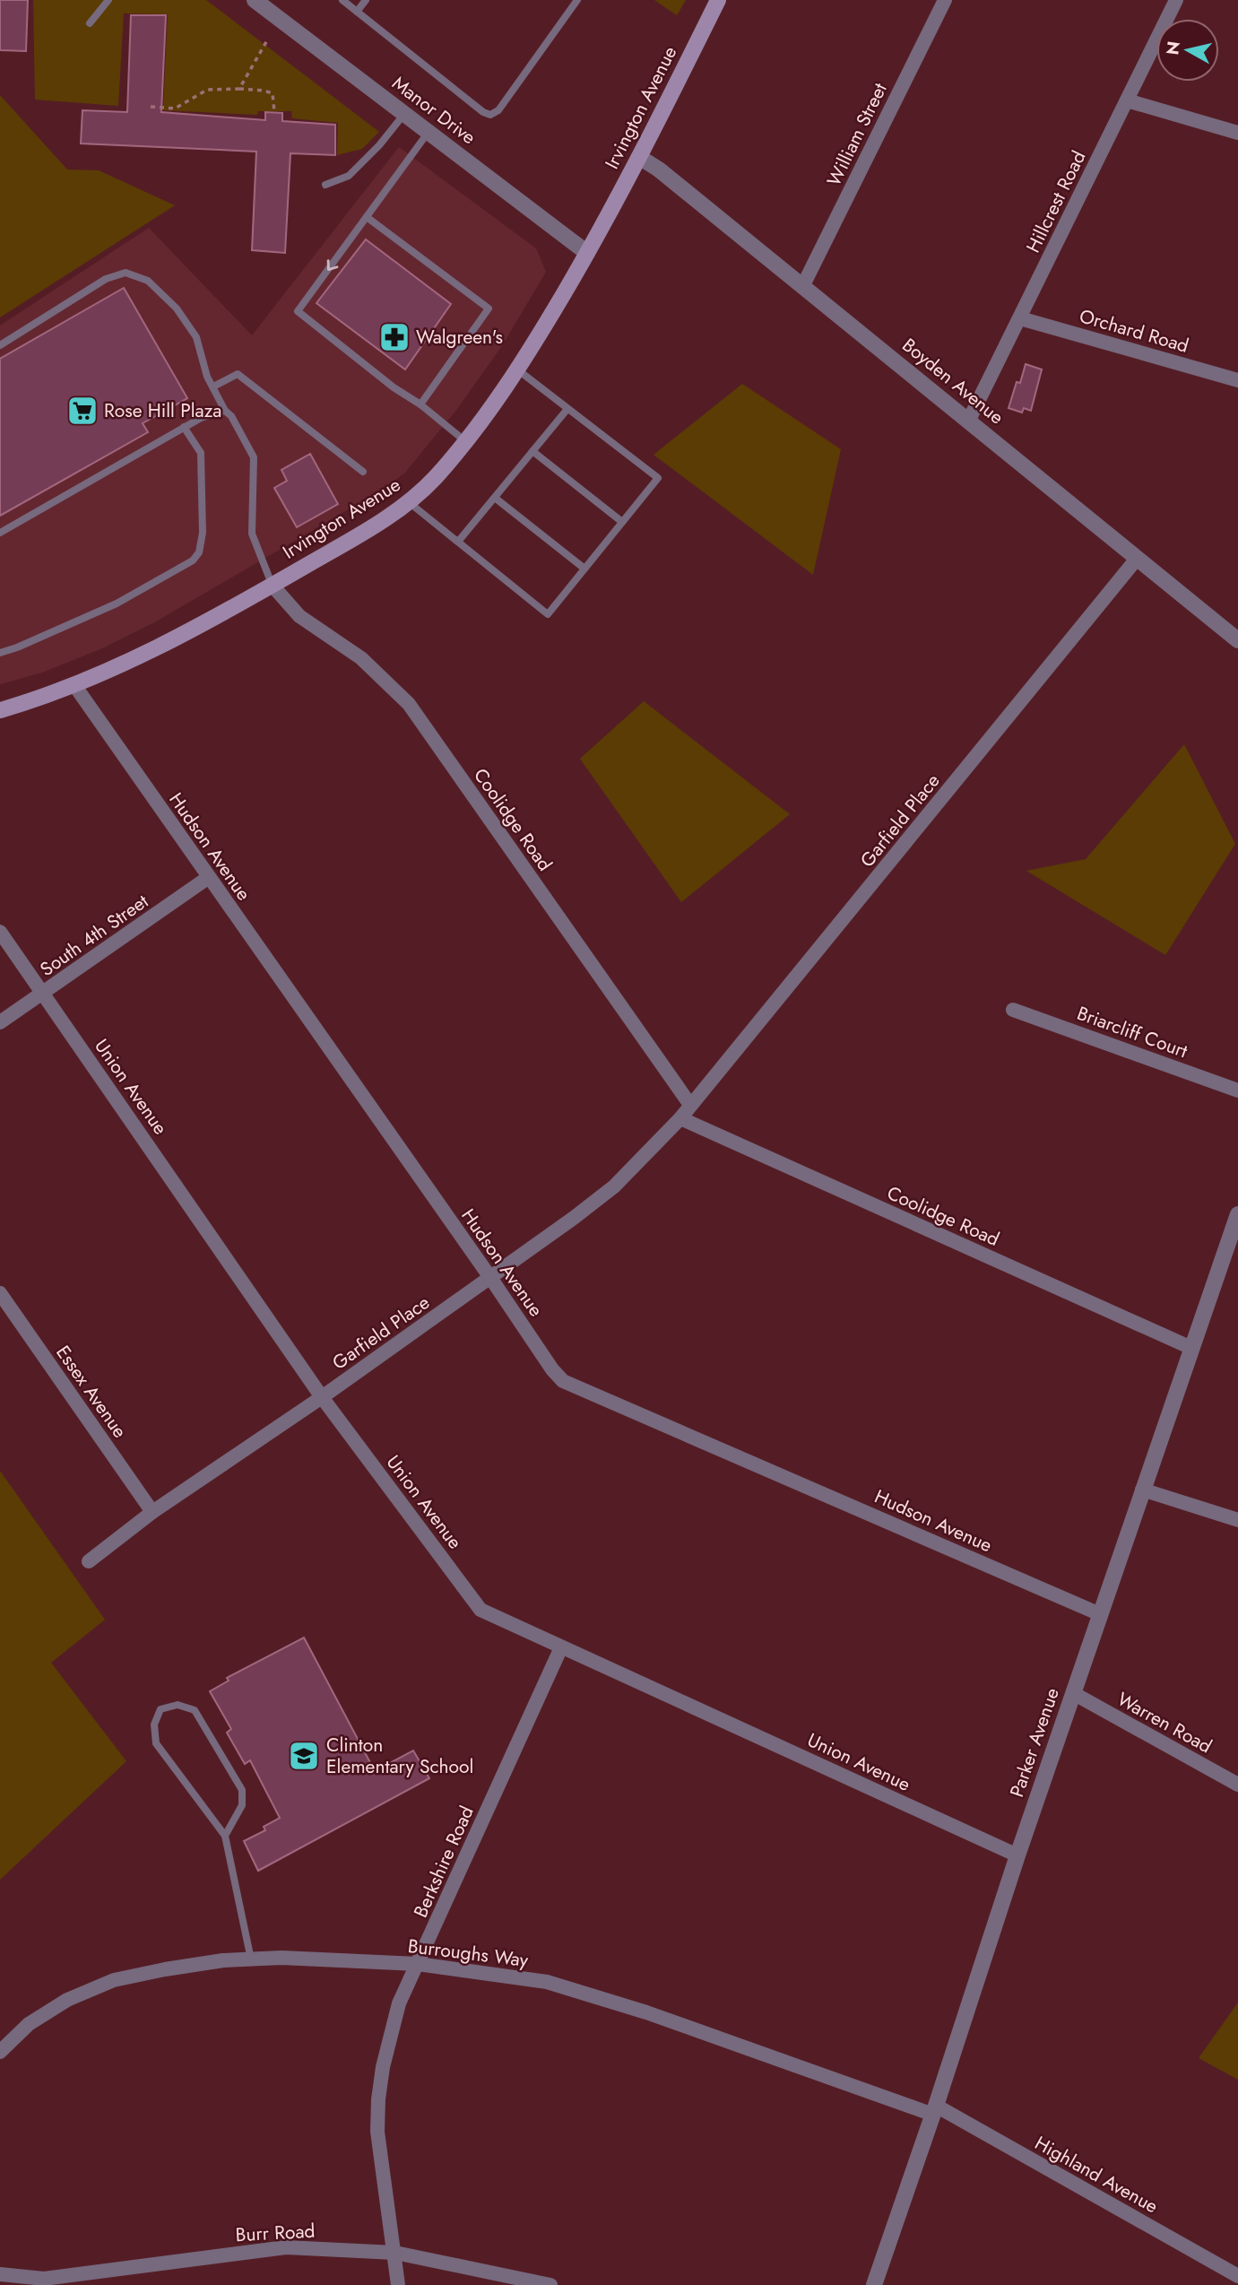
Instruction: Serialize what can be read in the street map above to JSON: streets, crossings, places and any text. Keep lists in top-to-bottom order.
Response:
{
  "streets": {
    "main road": ["Irvington Avenue"],
    "street": [
      "Manor Drive",
      "William Street",
      "Hillcrest Road",
      "Orchard Road",
      "Boyden Avenue",
      "Coolidge Road",
      "Garfield Place",
      "Hudson Avenue",
      "South 4th Street",
      "Briarcliff Court",
      "Union Avenue",
      "Essex Avenue",
      "Warren Road",
      "Parker Avenue",
      "Berkshire Road",
      "Burroughs Way",
      "Highland Avenue",
      "Burr Road"
    ]
  },
  "crossings": [
    ["Irvington Avenue", "Manor Drive"],
    ["Irvington Avenue", "Boyden Avenue"],
    ["Irvington Avenue", "Coolidge Road"],
    ["Irvington Avenue", "Hudson Avenue"],
    ["William Street", "Boyden Avenue"],
    ["Hillcrest Road", "Orchard Road"],
    ["Hillcrest Road", "Boyden Avenue"],
    ["Boyden Avenue", "Garfield Place"],
    ["Coolidge Road", "Garfield Place"],
    ["Coolidge Road", "Parker Avenue"],
    ["Garfield Place", "Hudson Avenue"],
    ["Garfield Place", "Union Avenue"],
    ["Garfield Place", "Essex Avenue"],
    ["Hudson Avenue", "South 4th Street"],
    ["Hudson Avenue", "Parker Avenue"],
    ["South 4th Street", "Union Avenue"],
    ["Union Avenue", "Parker Avenue"],
    ["Union Avenue", "Berkshire Road"],
    ["Warren Road", "Parker Avenue"],
    ["Parker Avenue", "Burroughs Way"],
    ["Parker Avenue", "Highland Avenue"],
    ["Berkshire Road", "Burroughs Way"],
    ["Berkshire Road", "Burr Road"],
    ["Burroughs Way", "Highland Avenue"]
  ],
  "places": {
    "pharmacy": ["Walgreen's"],
    "supermarket": ["Rose Hill Plaza"],
    "school or university": ["Clinton Elementary School"]
  },
  "north": "left"
}
